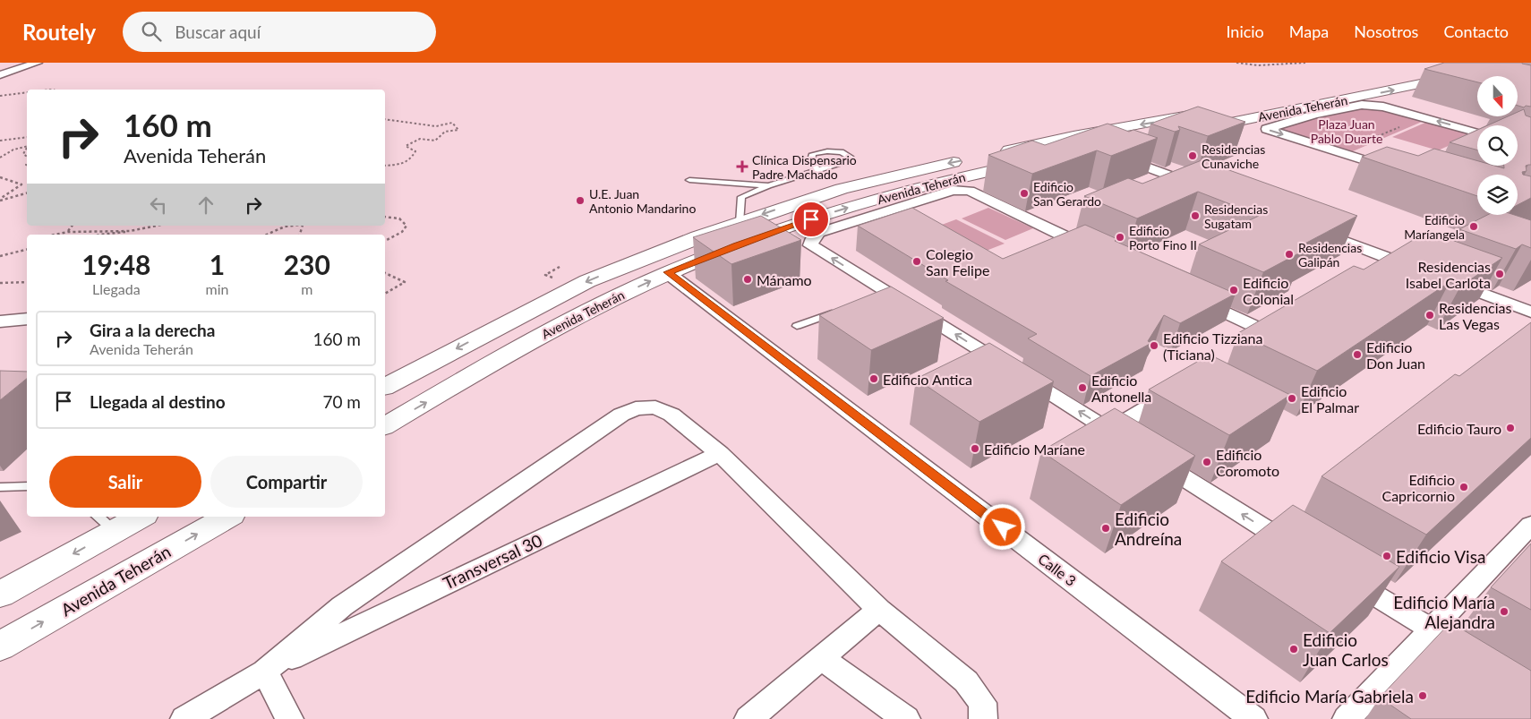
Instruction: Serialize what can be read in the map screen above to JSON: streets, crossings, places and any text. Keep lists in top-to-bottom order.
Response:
{
  "streets": {
    "main road": ["Avenida Teherán"],
    "street": ["Transversal 30", "Calle 3"]
  },
  "crossings": [
    ["Avenida Teherán", "Calle 3"]
  ],
  "parks": ["Plaza Juan Pablo Duarte"],
  "places": {
    "other": [
      "Residencias Cunaviche",
      "Edificio San Gerardo",
      "U.E. Juan Antonio Mandarino",
      "Residencias Sugatam",
      "Edificio Maríangela",
      "Edificio Porto Fino II",
      "Residencias Galipán",
      "Colegio San Felipe",
      "Residencias Isabel Carlota",
      "Mánamo",
      "Edificio Colonial",
      "Residencias Las Vegas",
      "Edificio Tizziana (Ticiana)",
      "Edificio Don Juan",
      "Edificio Antica",
      "Edificio Antonella",
      "Edificio El Palmar",
      "Edificio Tauro",
      "Edificio Maríane",
      "Edificio Coromoto",
      "Edificio Capricornio",
      "Edificio Andreína",
      "Edificio Visa",
      "Edificio María Alejandra",
      "Edificio Juan Carlos",
      "Edificio María Gabriela"
    ],
    "health": ["Clínica Dispensario Padre Machado"]
  },
  "north": "bottom",
  "page": {
    "header": "Routely",
    "search": "Buscar aquí",
    "nav": [
      "Inicio",
      "Mapa",
      "Nosotros",
      "Contacto"
    ],
    "turn": ["160 m", "Avenida Teherán"],
    "eta": [
      "19:48",
      "Llegada",
      "1",
      "min",
      "230",
      "m"
    ],
    "list": [
      {
        "name": "Gira a la derecha",
        "note": "Avenida Teherán",
        "value": "160 m"
      },
      {
        "name": "Llegada al destino",
        "value": "70 m"
      }
    ],
    "buttons": ["Salir", "Compartir"]
  }
}
